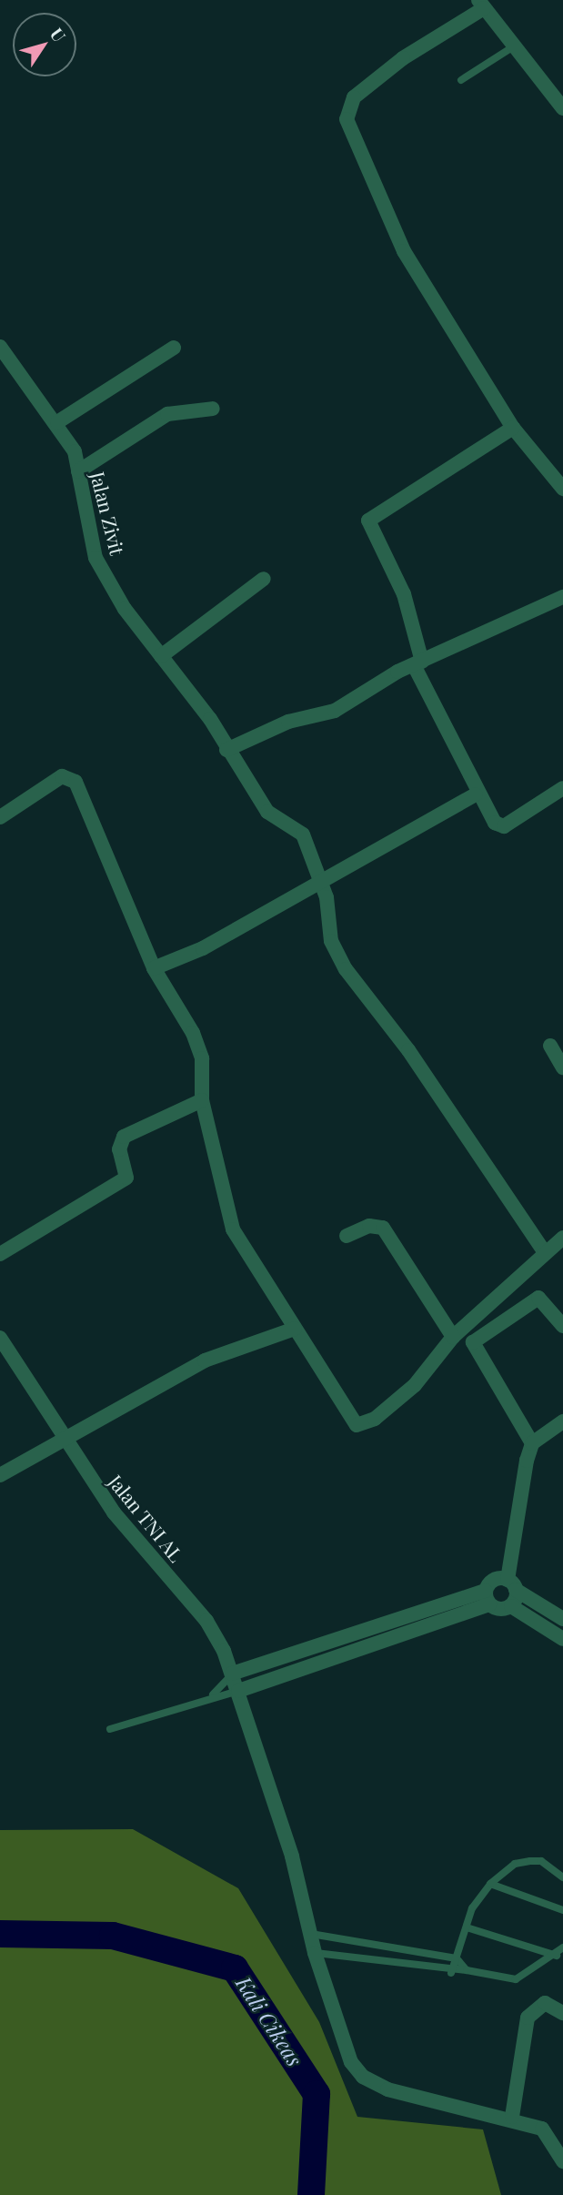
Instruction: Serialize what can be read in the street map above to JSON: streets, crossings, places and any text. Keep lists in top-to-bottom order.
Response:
{
  "streets": {
    "street": ["Jalan Zivit", "Jalan TNI AL"]
  },
  "water": ["Kali Cikeas"],
  "north": "top right"
}
